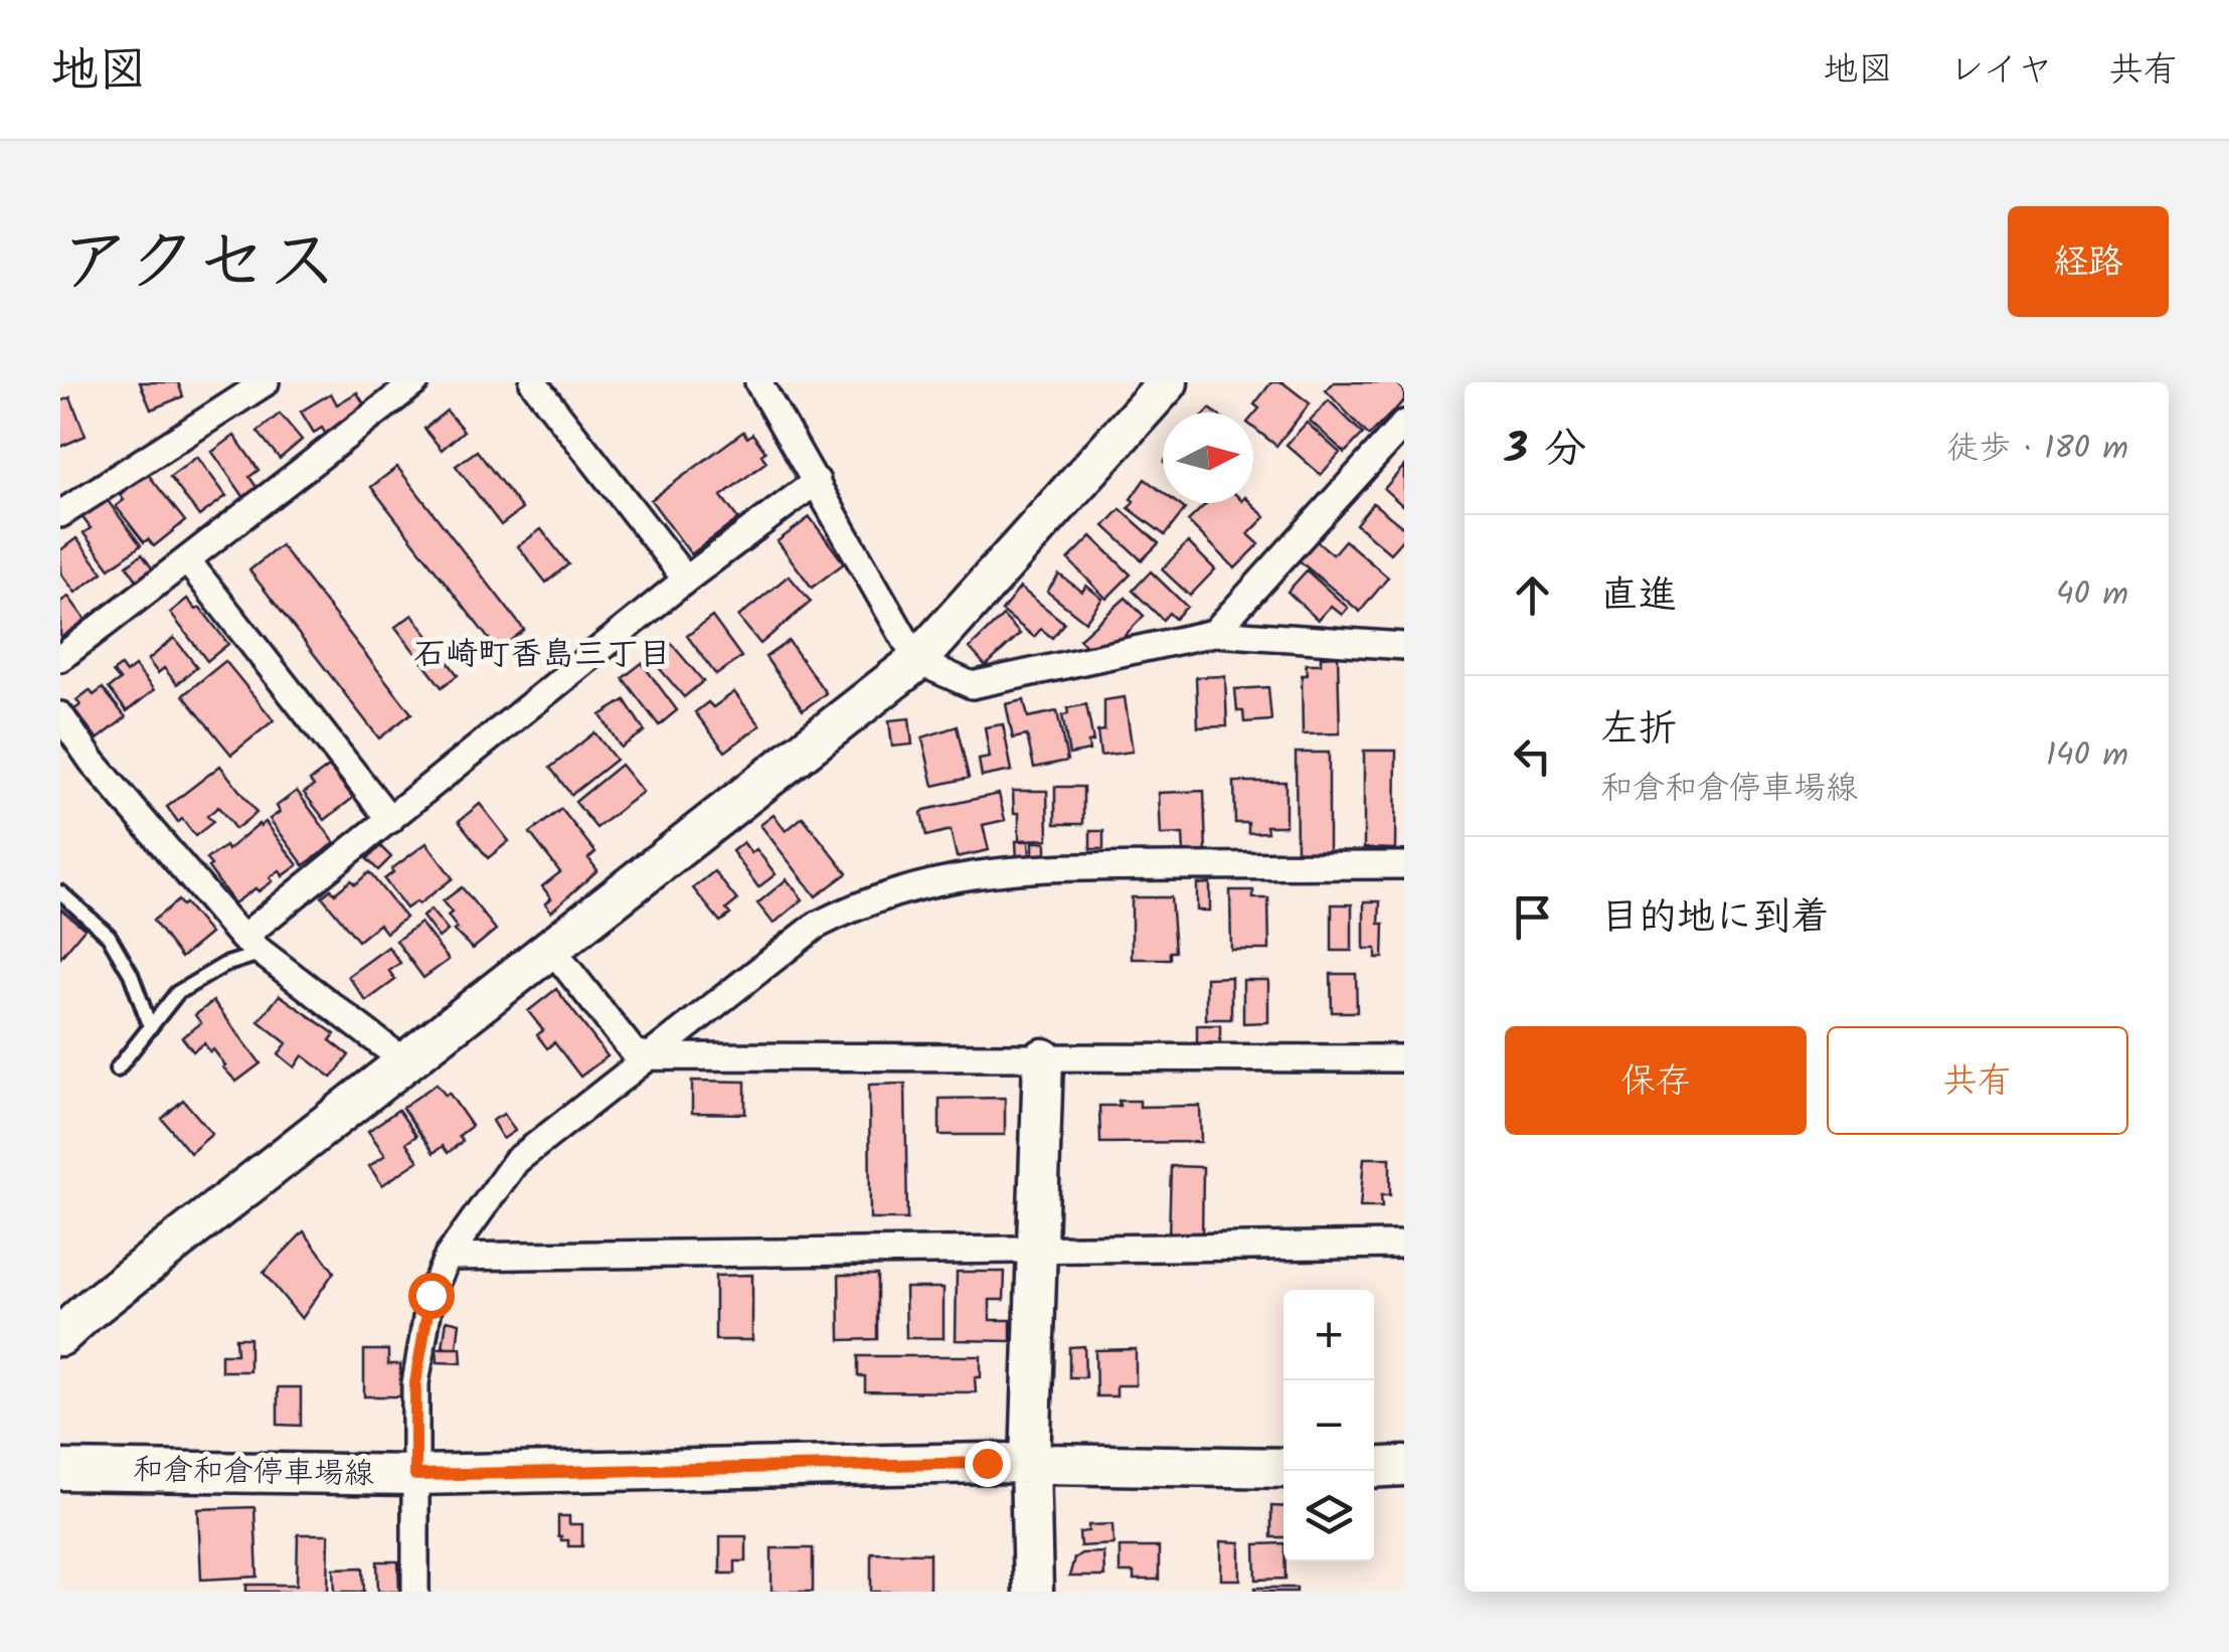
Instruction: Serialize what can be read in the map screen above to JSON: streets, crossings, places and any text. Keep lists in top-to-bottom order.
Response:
{
  "streets": {
    "street": ["和倉和倉停車場線"]
  },
  "districts": ["石崎町香島三丁目"],
  "north": "right",
  "page": {
    "header": "地図",
    "nav": ["地図", "レイヤ", "共有"],
    "title": "アクセス",
    "buttons": [
      "経路",
      ["保存", "共有"]
    ],
    "heading": ["3 分", "徒歩 · 180 m"],
    "list": [
      ["直進", "40 m"],
      ["左折", "和倉和倉停車場線", "140 m"],
      "目的地に到着"
    ],
    "map_buttons": ["+", "−"]
  }
}
